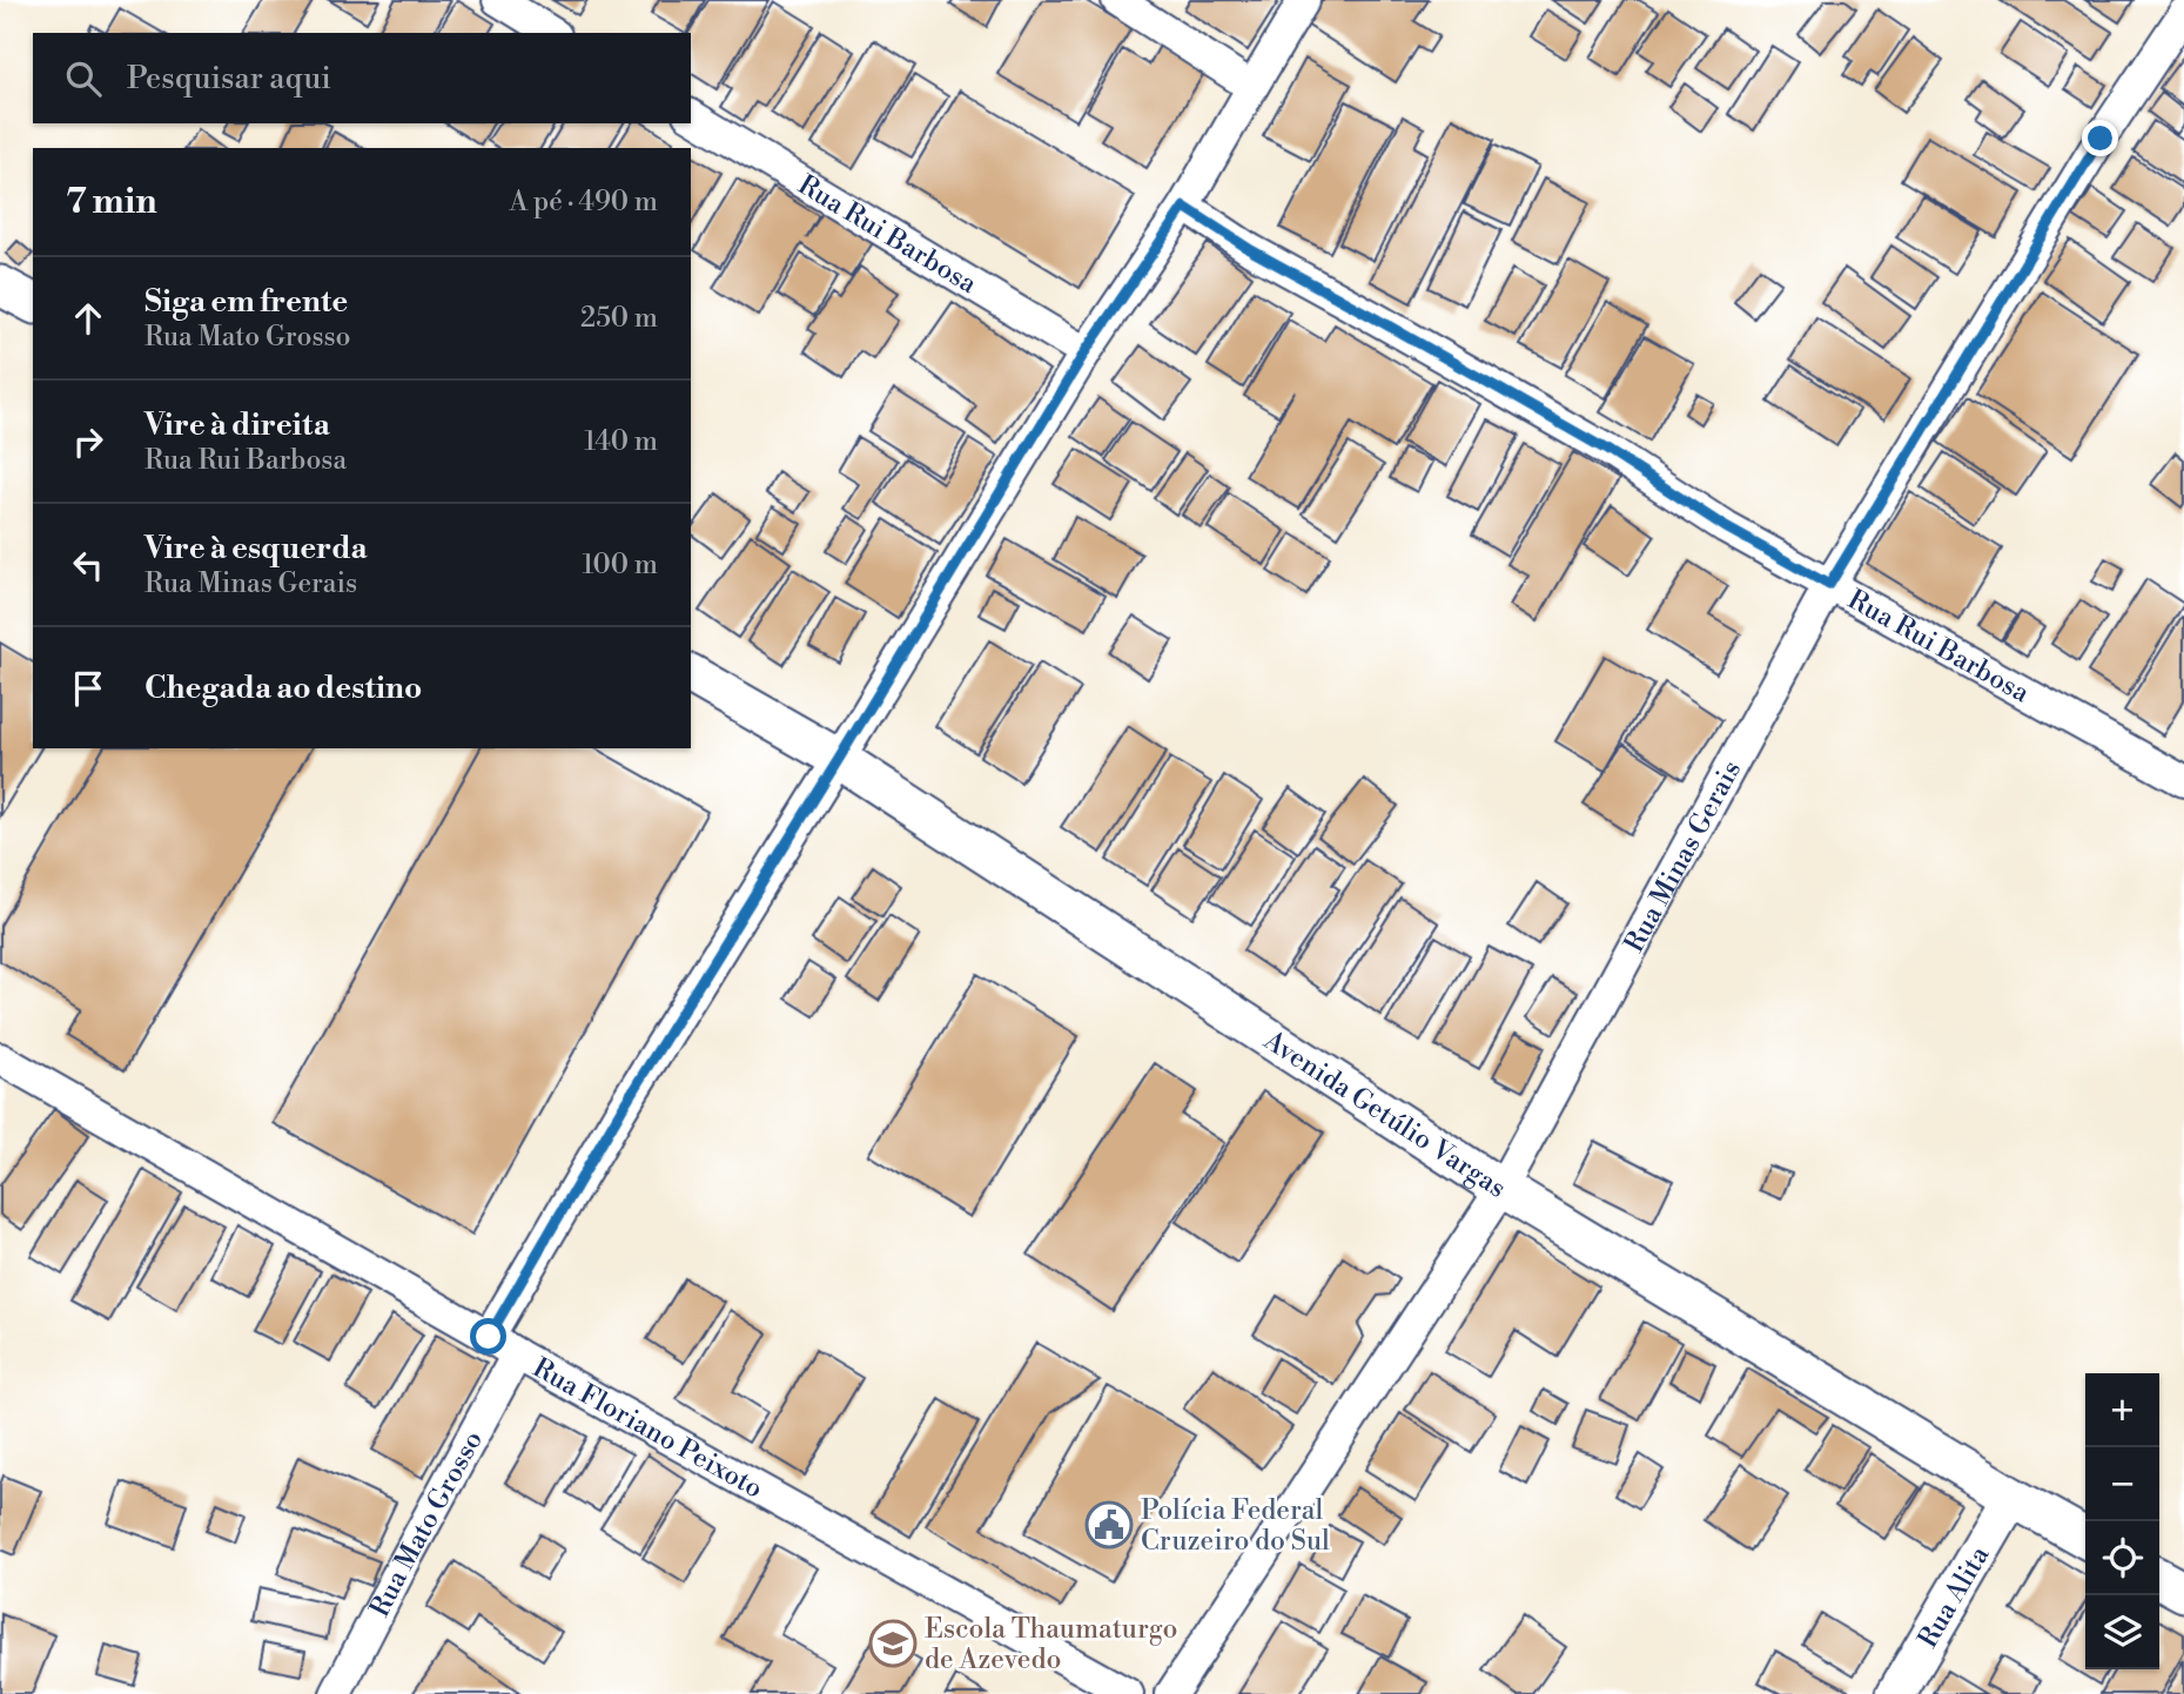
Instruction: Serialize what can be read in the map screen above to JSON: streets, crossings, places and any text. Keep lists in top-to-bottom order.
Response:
{
  "streets": {
    "street": [
      "Rua Rui Barbosa",
      "Rua Minas Gerais",
      "Avenida Getúlio Vargas",
      "Rua Floriano Peixoto",
      "Rua Mato Grosso",
      "Rua Alita"
    ]
  },
  "crossings": [
    ["Rua Rui Barbosa", "Rua Minas Gerais"],
    ["Rua Minas Gerais", "Avenida Getúlio Vargas"],
    ["Avenida Getúlio Vargas", "Rua Alita"],
    ["Rua Floriano Peixoto", "Rua Mato Grosso"]
  ],
  "places": {
    "public building": ["Polícia Federal Cruzeiro do Sul"],
    "school or university": ["Escola Thaumaturgo de Azevedo"]
  },
  "page": {
    "search": "Pesquisar aqui",
    "heading": ["7 min", "A pé · 490 m"],
    "list": [
      ["Siga em frente", "Rua Mato Grosso", "250 m"],
      ["Vire à direita", "Rua Rui Barbosa", "140 m"],
      ["Vire à esquerda", "Rua Minas Gerais", "100 m"],
      "Chegada ao destino"
    ],
    "map_buttons": ["+", "−"]
  }
}
